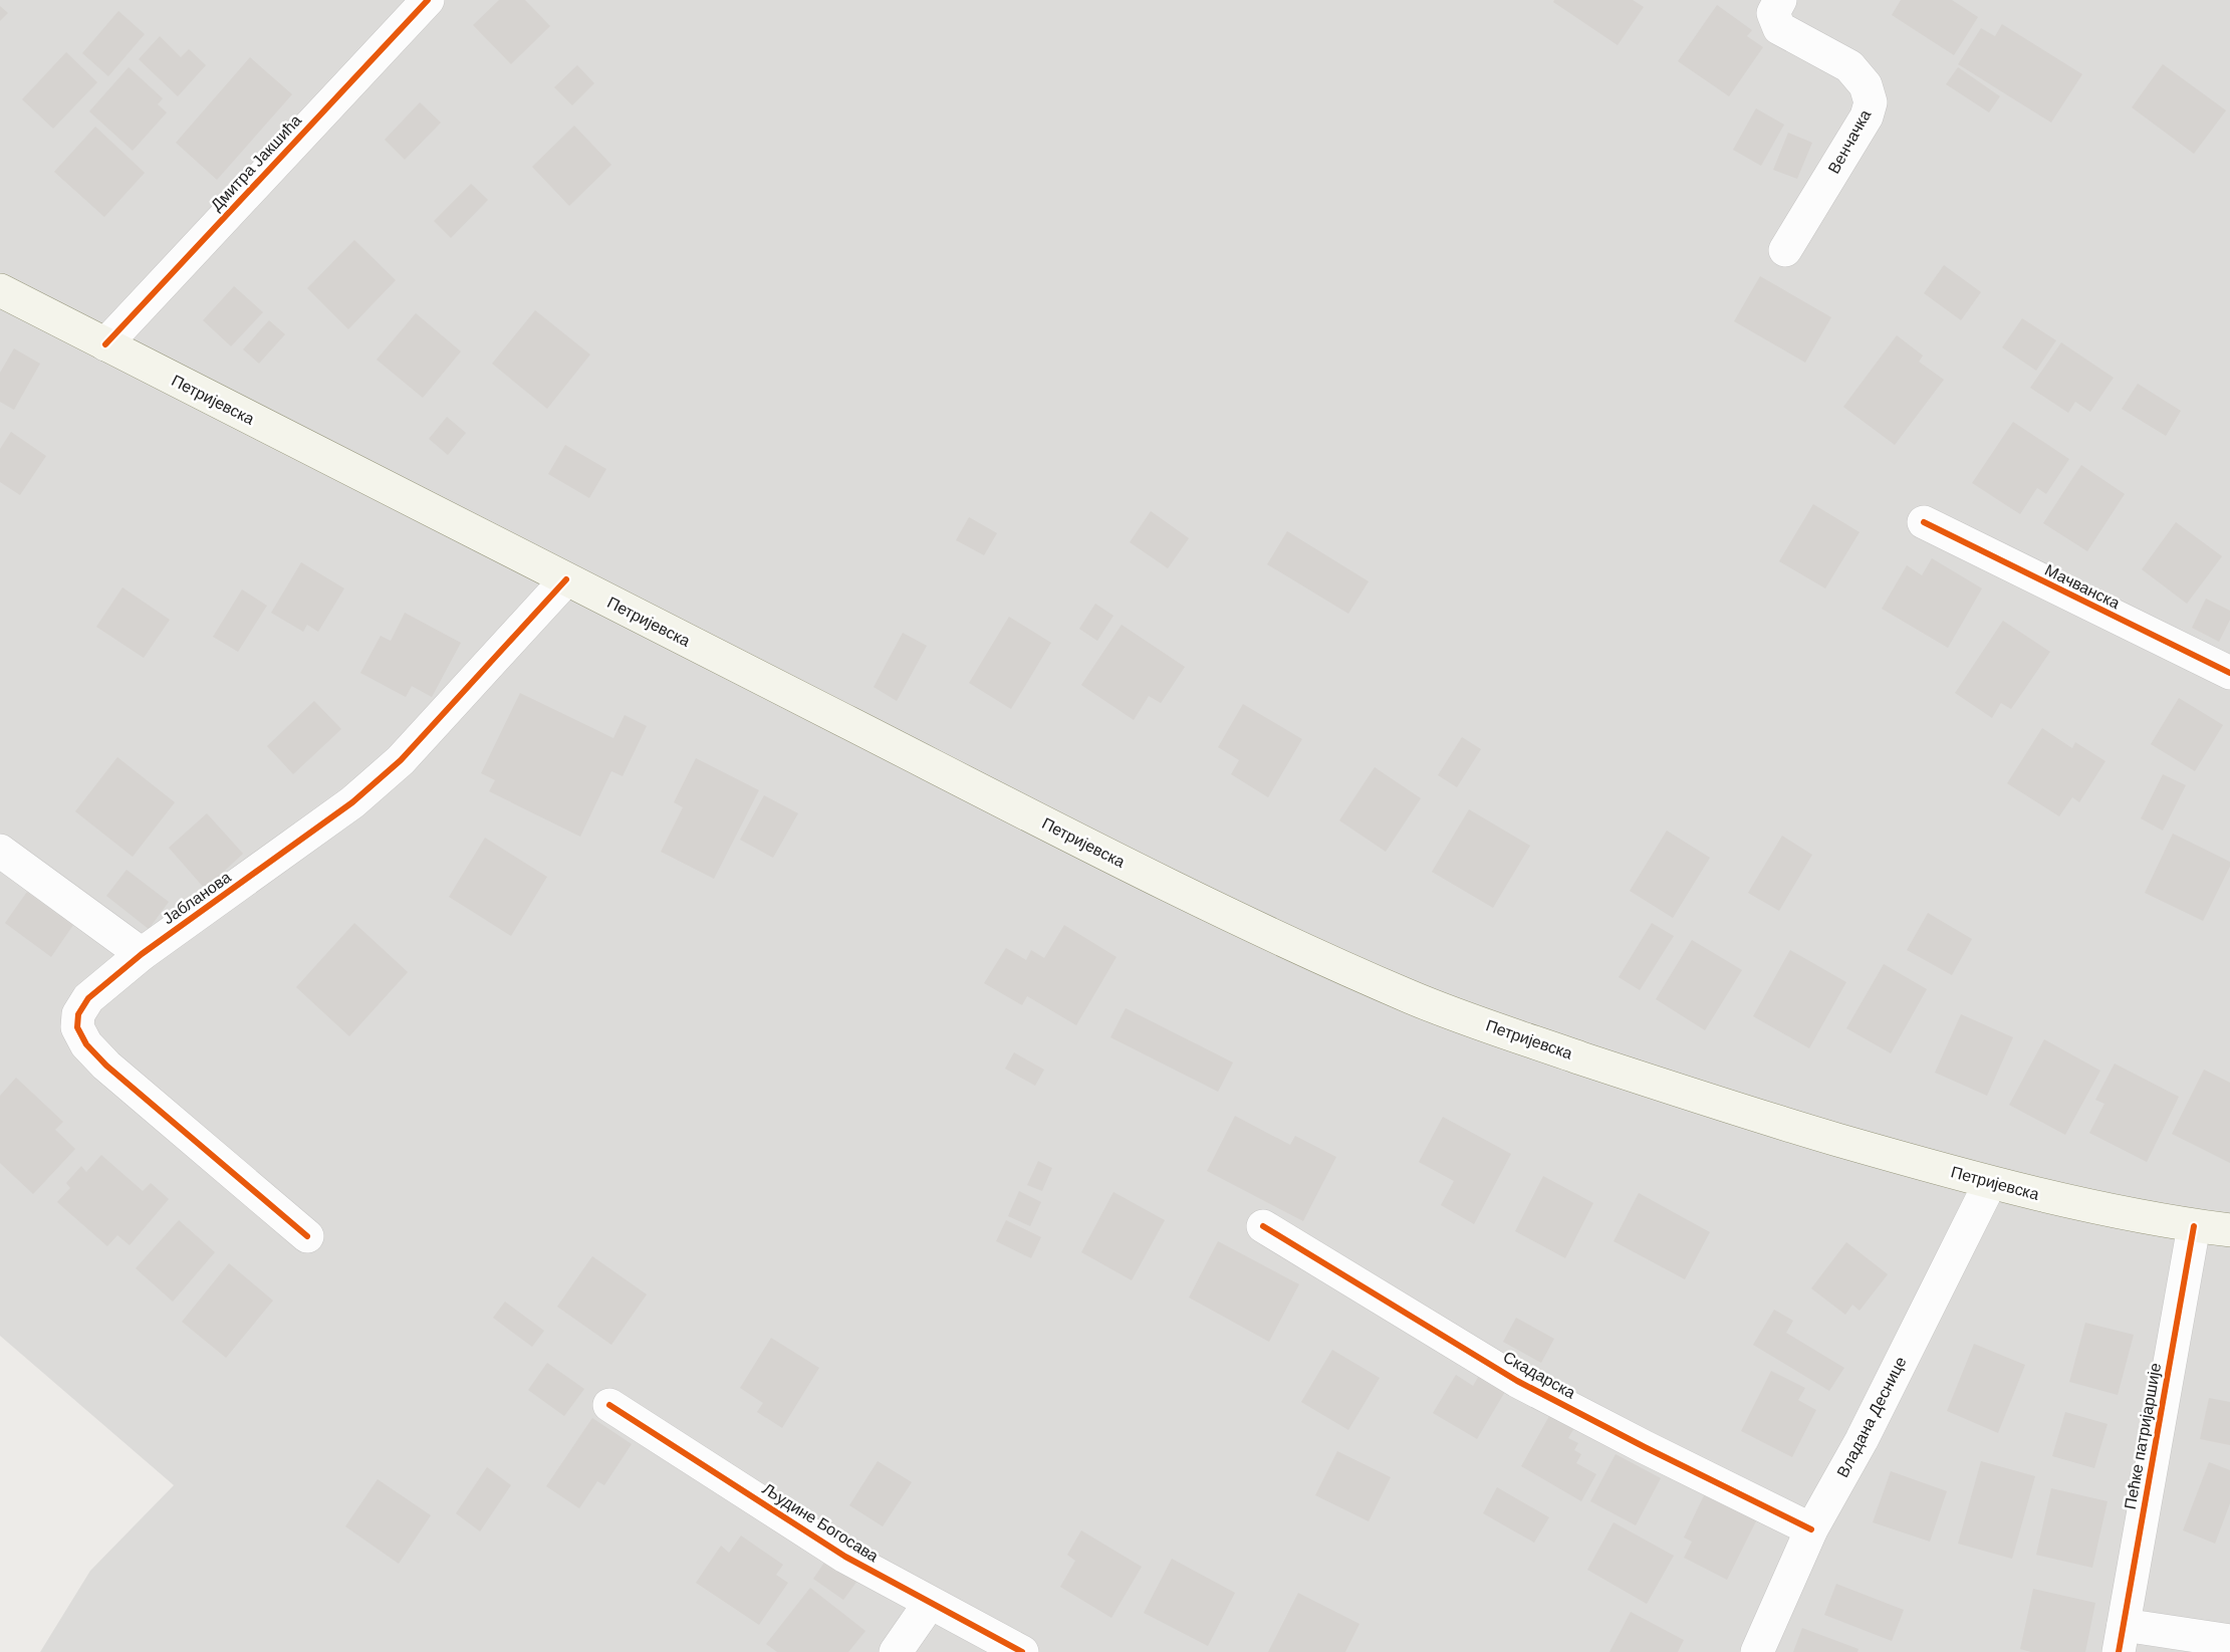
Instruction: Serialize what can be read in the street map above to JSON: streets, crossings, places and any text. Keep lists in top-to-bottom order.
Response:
{
  "streets": {
    "main road": ["Петријевска"],
    "street": [
      "Венчачка",
      "Дмитра Јакшића",
      "Мачванска",
      "Јабланова",
      "Скадарска",
      "Владана Деснице",
      "Пећке патријаршије",
      "Људине Богосава"
    ]
  },
  "crossings": [
    ["Дмитра Јакшића", "Петријевска"],
    ["Петријевска", "Јабланова"],
    ["Петријевска", "Владана Деснице"],
    ["Петријевска", "Пећке патријаршије"],
    ["Скадарска", "Владана Деснице"]
  ]
}
